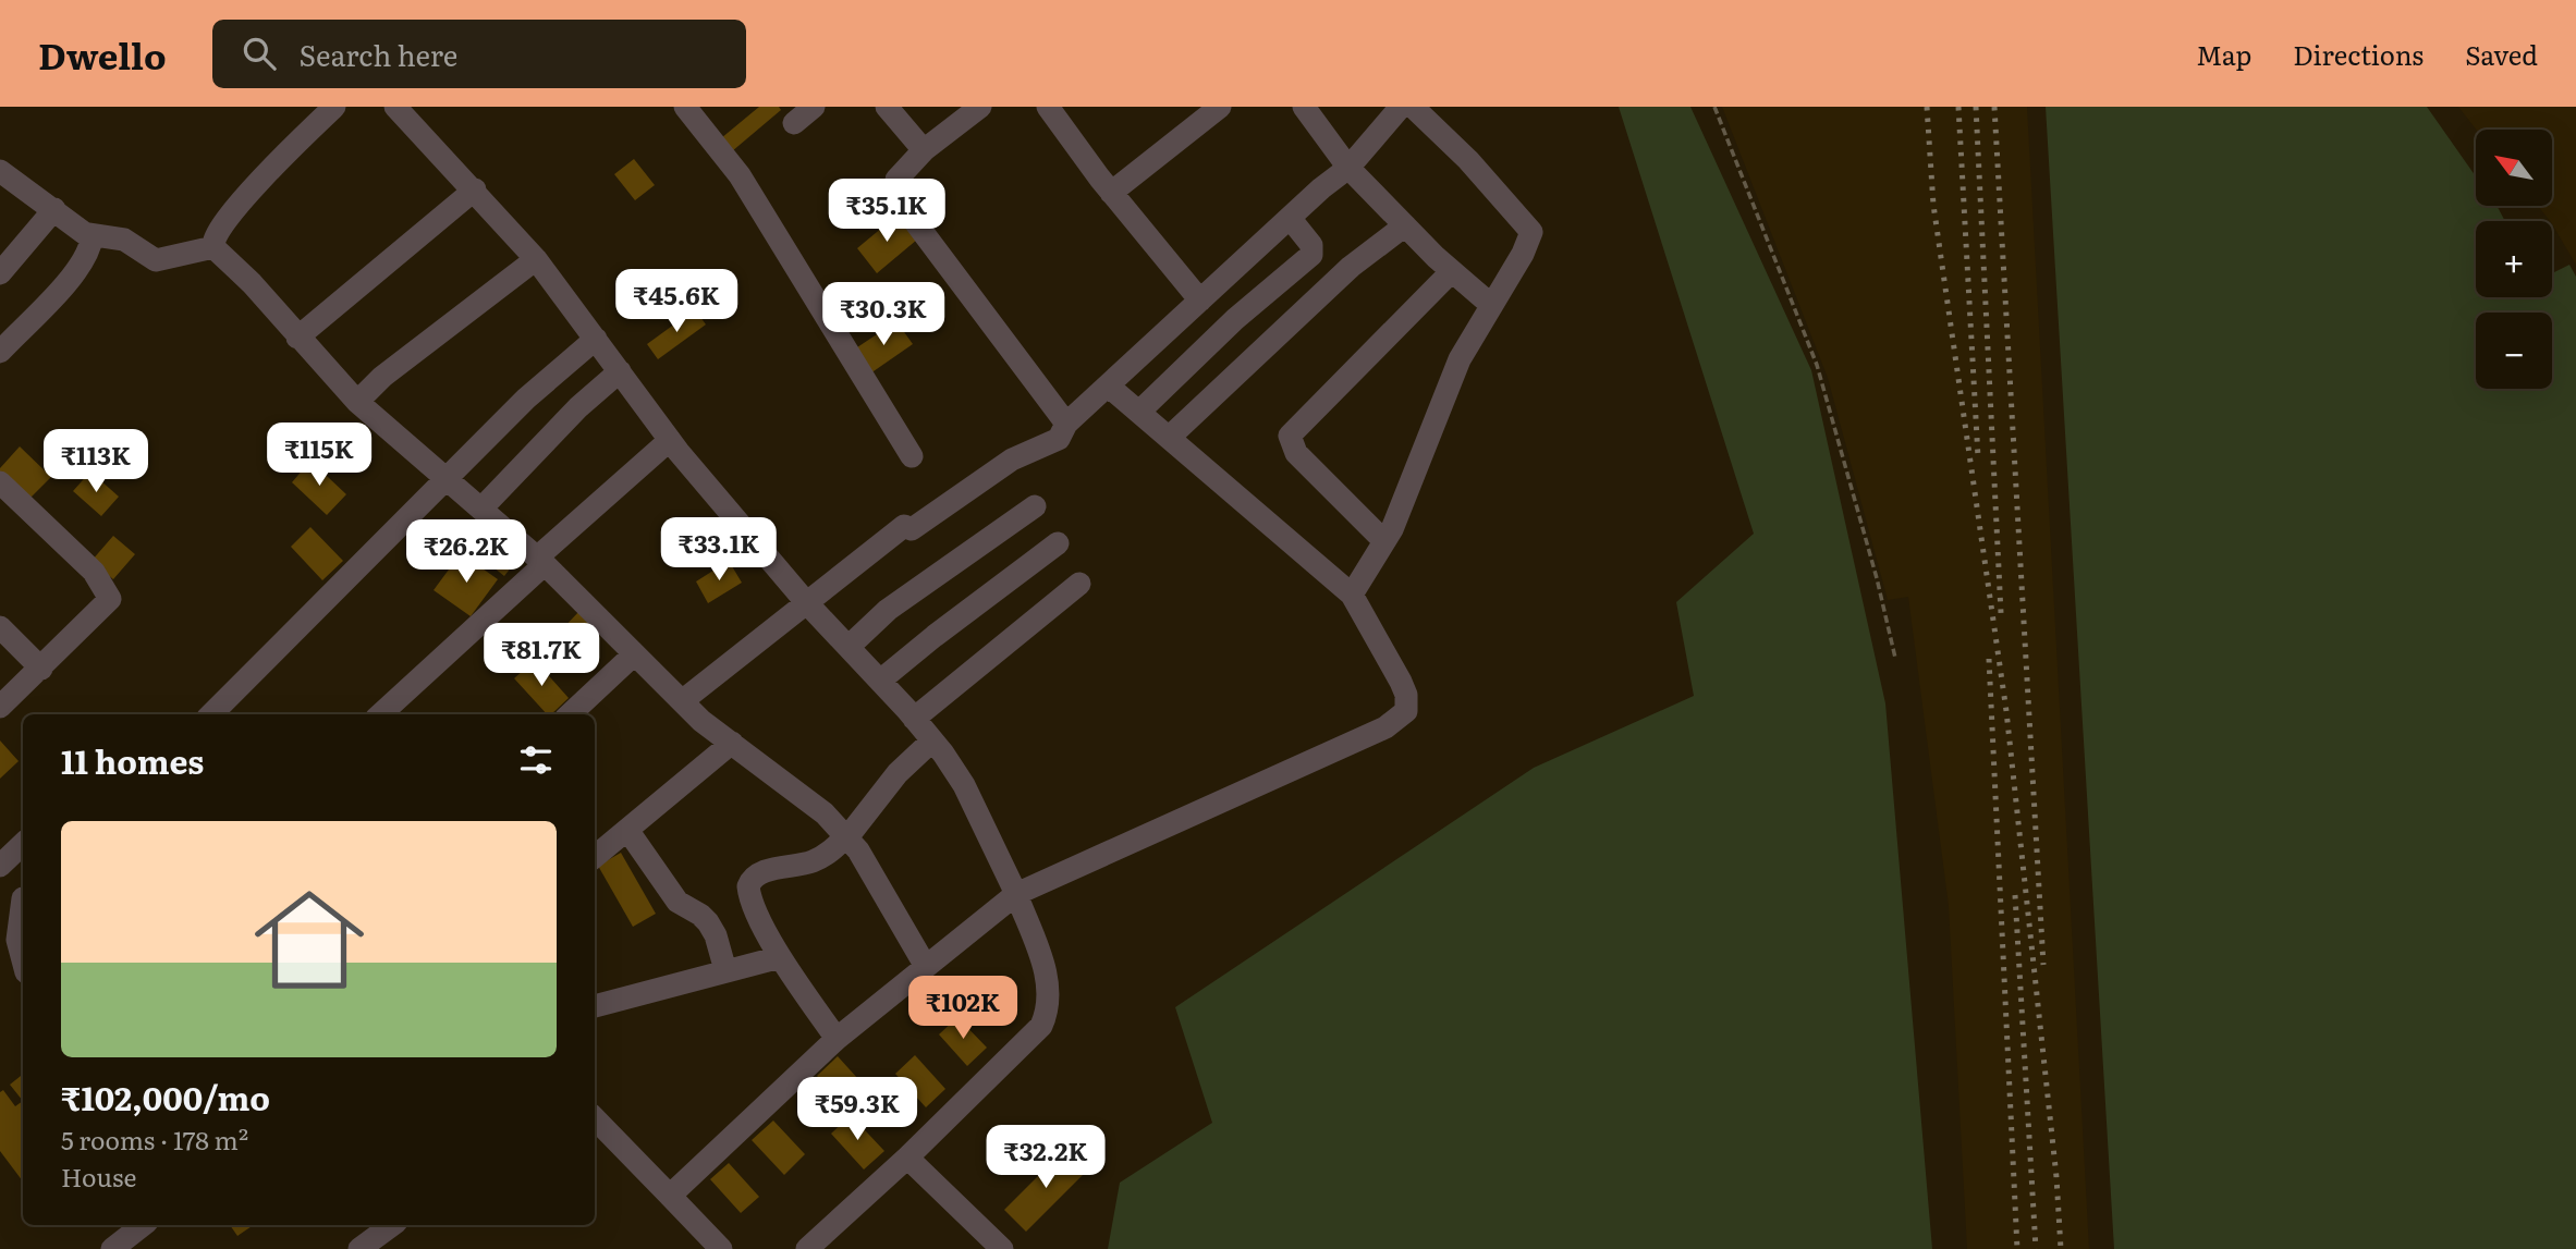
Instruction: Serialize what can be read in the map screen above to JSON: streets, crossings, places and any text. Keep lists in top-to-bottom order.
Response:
{
  "north": "top left",
  "page": {
    "header": "Dwello",
    "search": "Search here",
    "nav": ["Map", "Directions", "Saved"],
    "map_buttons": ["+", "−"],
    "price": [
      "₹35.1K",
      "₹45.6K",
      "₹30.3K",
      "₹115K",
      "₹113K",
      "₹33.1K",
      "₹26.2K",
      "₹81.7K",
      "₹102K",
      "₹59.3K",
      "₹32.2K"
    ],
    "heading": "11 homes",
    "list": [
      {
        "name": "₹102,000/mo",
        "note": "5 rooms · 178 m² · House"
      }
    ]
  }
}
